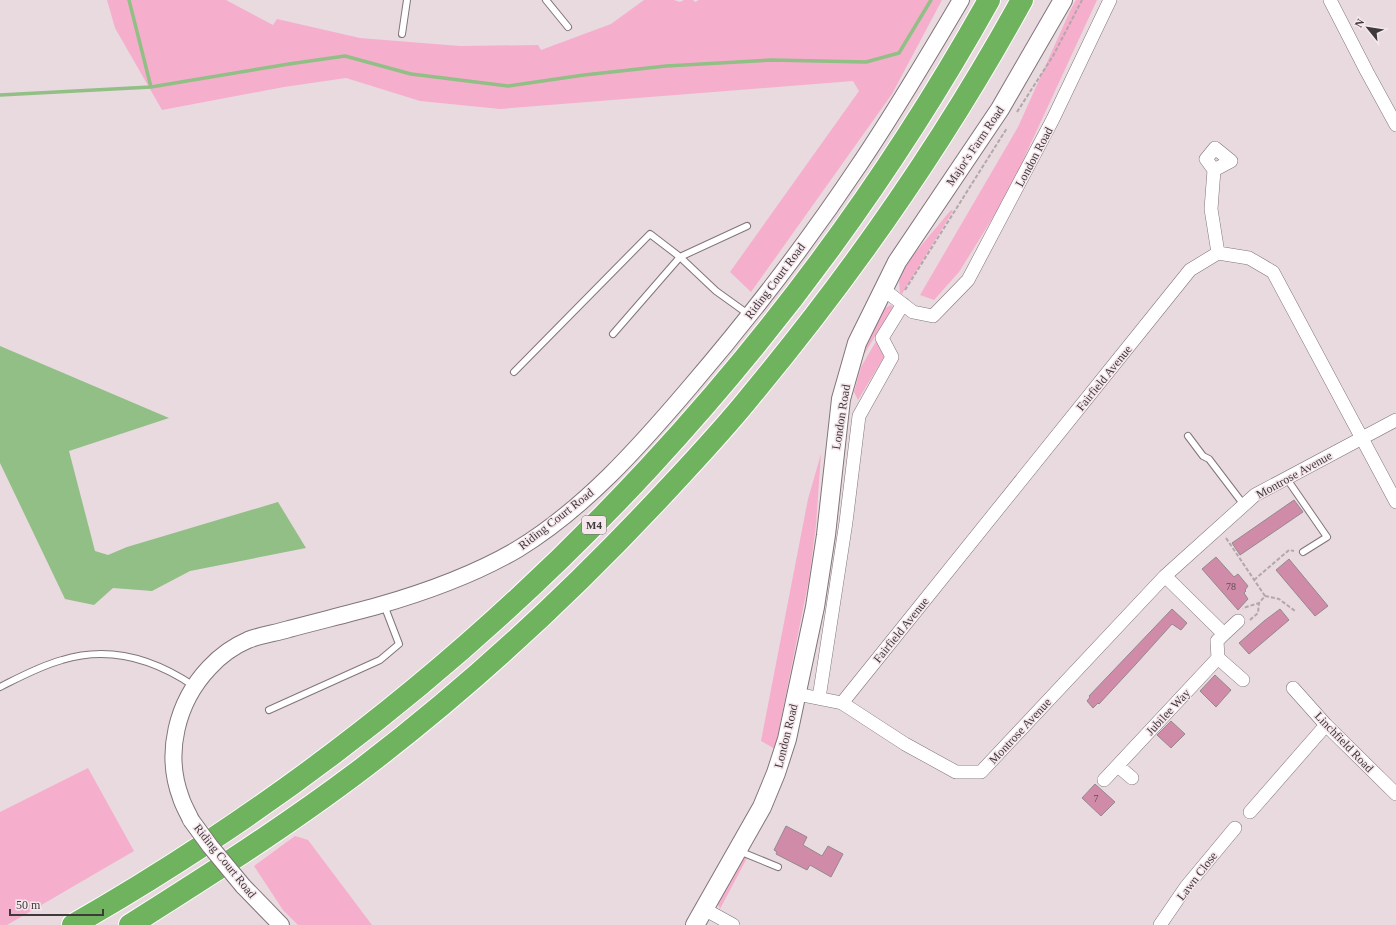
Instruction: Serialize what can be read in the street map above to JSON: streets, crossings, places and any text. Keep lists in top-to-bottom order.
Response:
{
  "streets": {
    "highway": ["M4"],
    "main road": ["Major's Farm Road", "London Road"],
    "street": [
      "Riding Court Road",
      "Fairfield Avenue",
      "Montrose Avenue",
      "Jubilee Way",
      "Linchfield Road",
      "Lawn Close"
    ]
  },
  "crossings": [
    ["Major's Farm Road", "London Road"],
    ["London Road", "Montrose Avenue"],
    ["Fairfield Avenue", "Montrose Avenue"]
  ],
  "house_numbers": ["78", "7"],
  "scale_bar": "50 m",
  "north": "top left"
}
